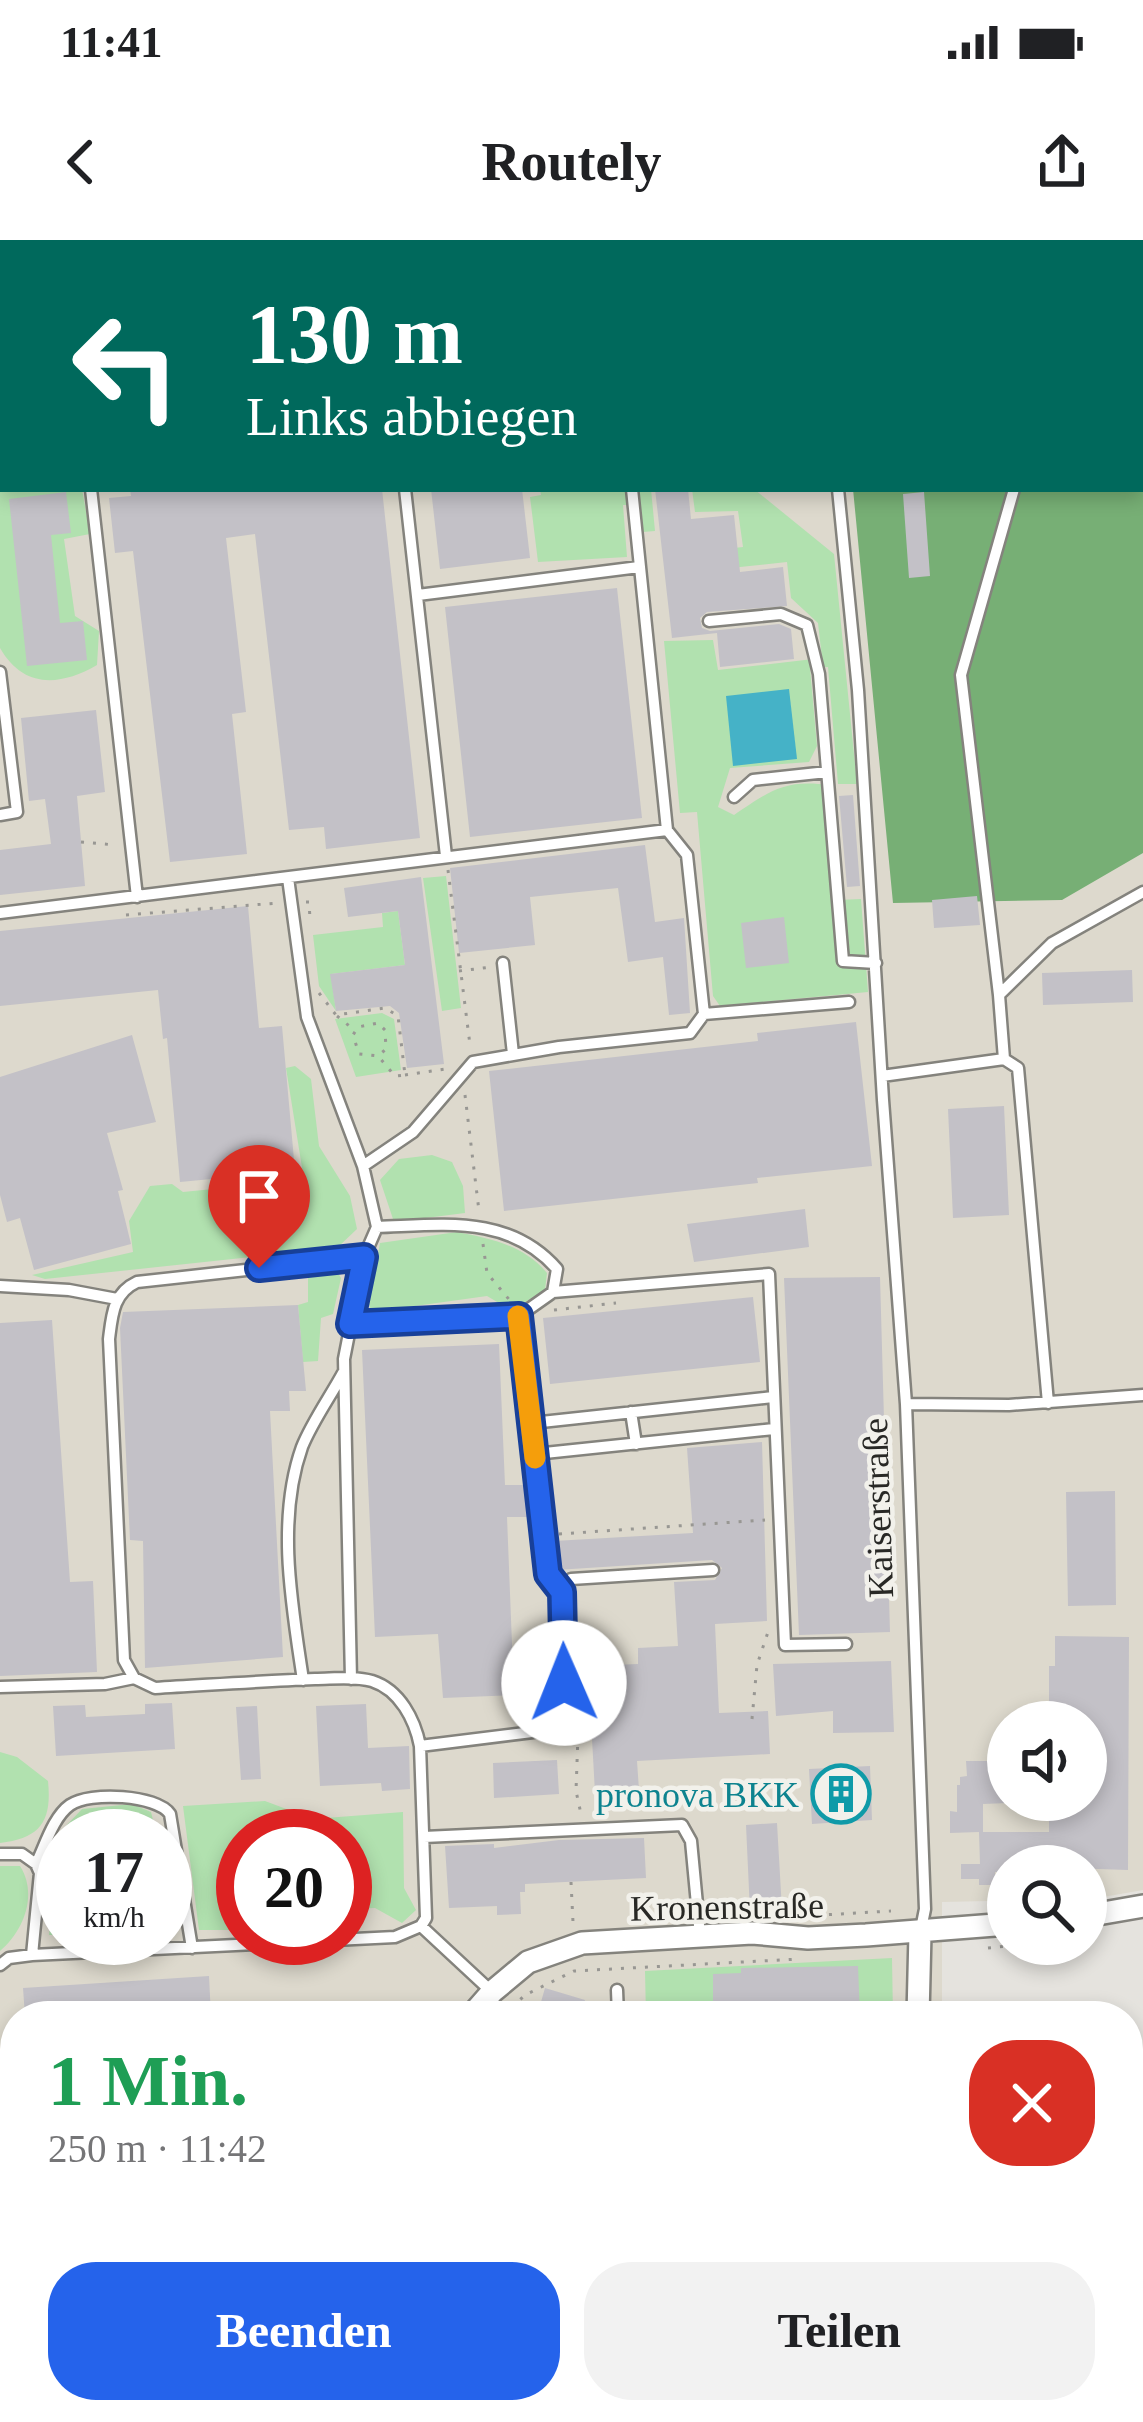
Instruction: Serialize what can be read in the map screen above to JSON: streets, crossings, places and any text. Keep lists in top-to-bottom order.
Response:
{
  "streets": {
    "street": ["Kaiserstraße", "Kronenstraße"]
  },
  "crossings": [
    ["Kaiserstraße", "Kronenstraße"]
  ],
  "places": {
    "building": ["pronova BKK"]
  },
  "page": {
    "status": "11:41",
    "header": "Routely",
    "turn": ["130 m", "Links abbiegen"],
    "speed": "17 km/h",
    "limit": "20",
    "heading": ["1 Min.", "250 m · 11:42"],
    "buttons": ["Beenden", "Teilen"]
  }
}
